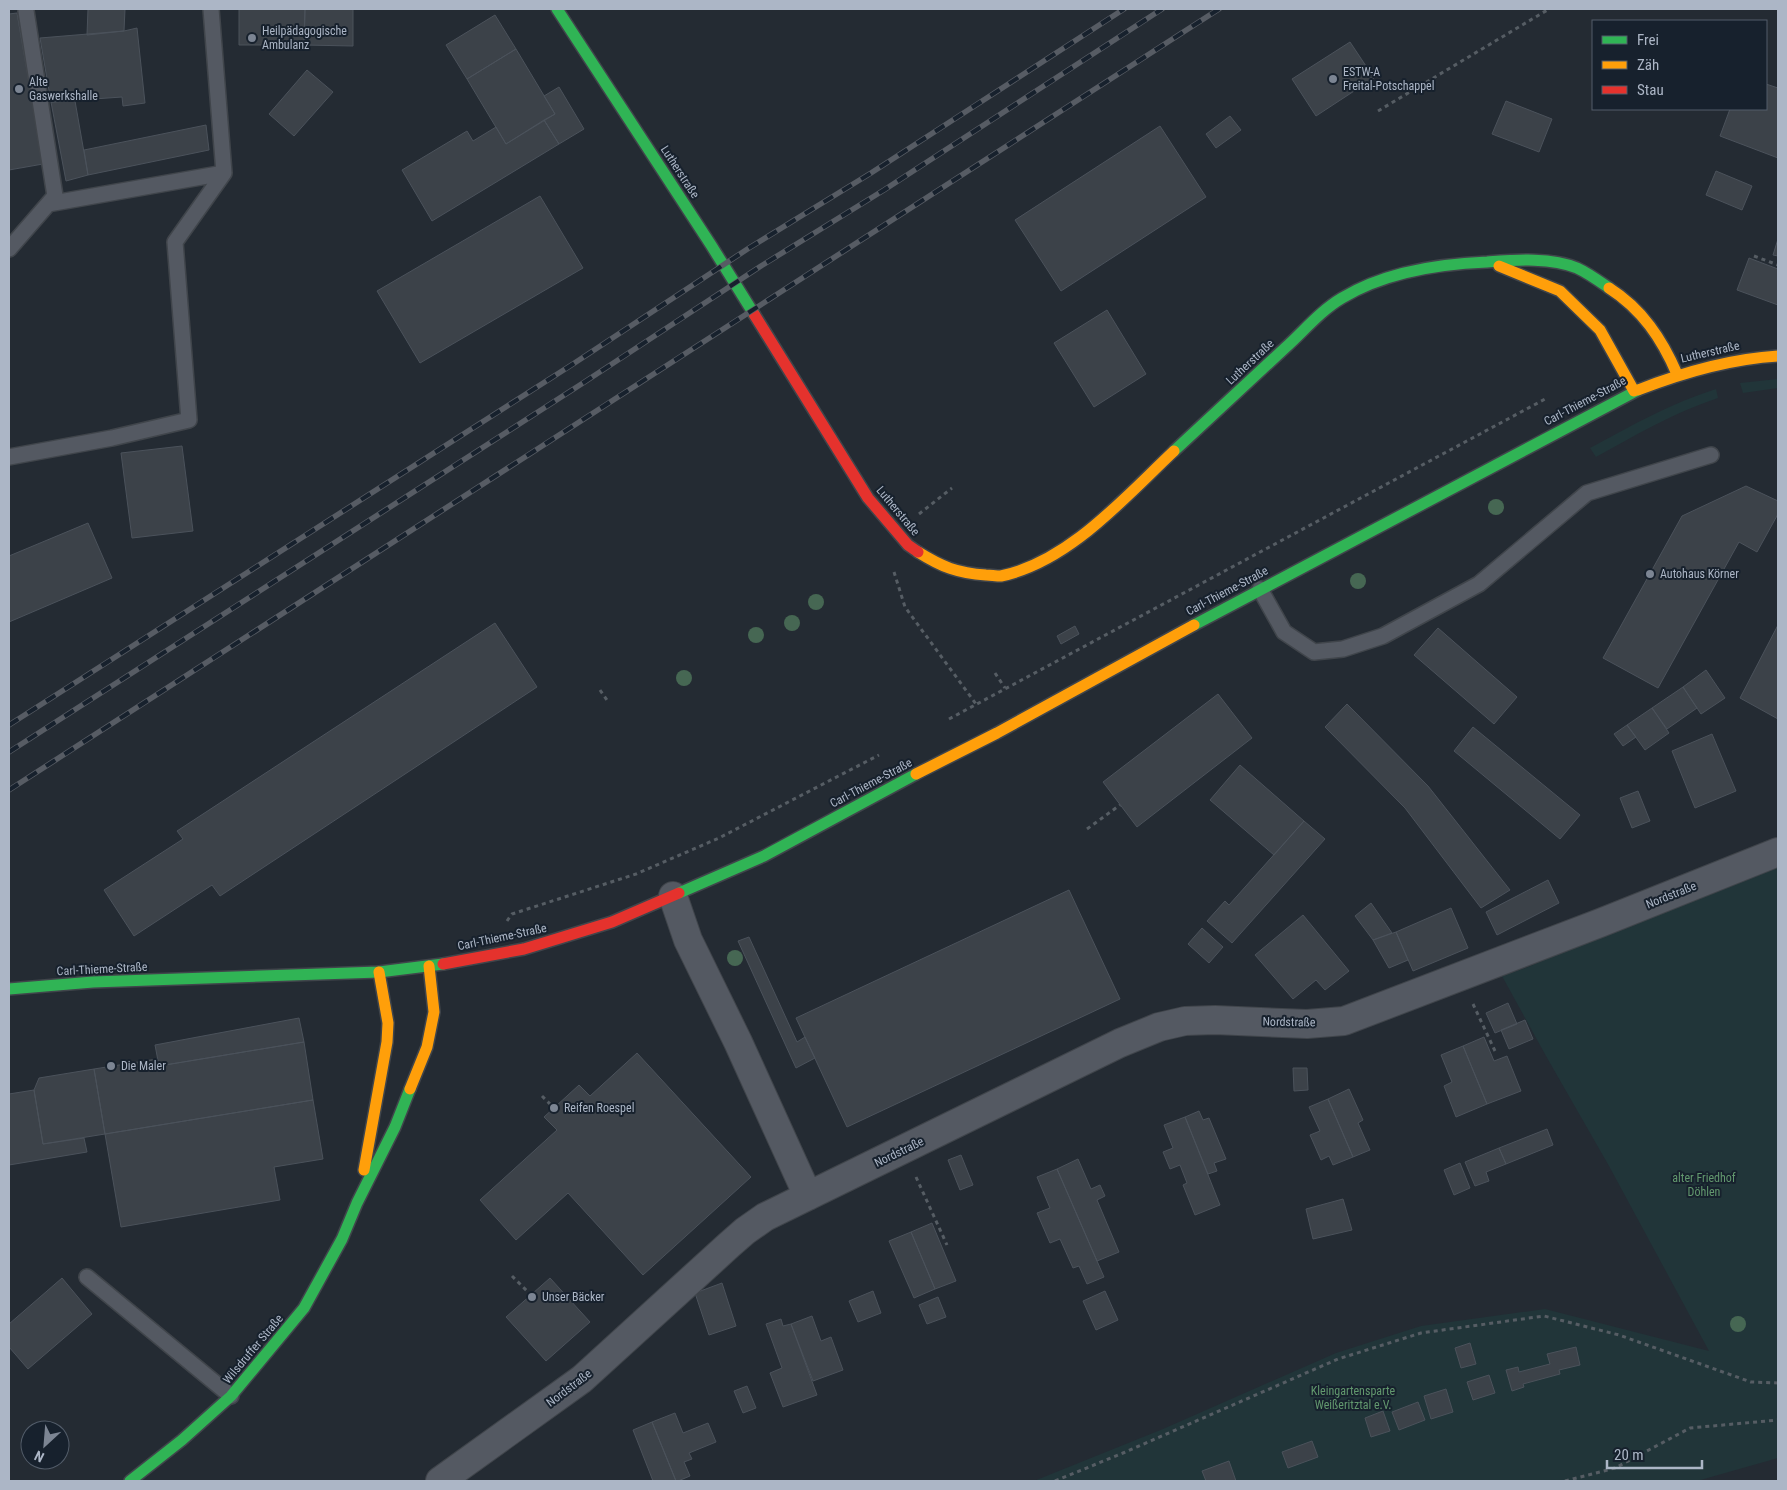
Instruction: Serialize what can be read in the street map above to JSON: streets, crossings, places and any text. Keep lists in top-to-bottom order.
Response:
{
  "streets": {
    "main road": ["Lutherstraße", "Carl-Thieme-Straße", "Wilsdruffer Straße"],
    "street": ["Nordstraße"]
  },
  "crossings": [
    ["Lutherstraße", "Carl-Thieme-Straße"],
    ["Carl-Thieme-Straße", "Wilsdruffer Straße"]
  ],
  "parks": ["alter Friedhof Döhlen", "Kleingartensparte Weißeritztal e.V."],
  "places": [
    "Heilpädagogische Ambulanz",
    "ESTW-A Freital-Potschappel",
    "Alte Gaswerkshalle",
    "Autohaus Körner",
    "Die Maler",
    "Reifen Roespel",
    "Unser Bäcker"
  ],
  "legend": ["Frei", "Zäh", "Stau"],
  "scale_bar": "20 m",
  "north": "bottom left"
}
